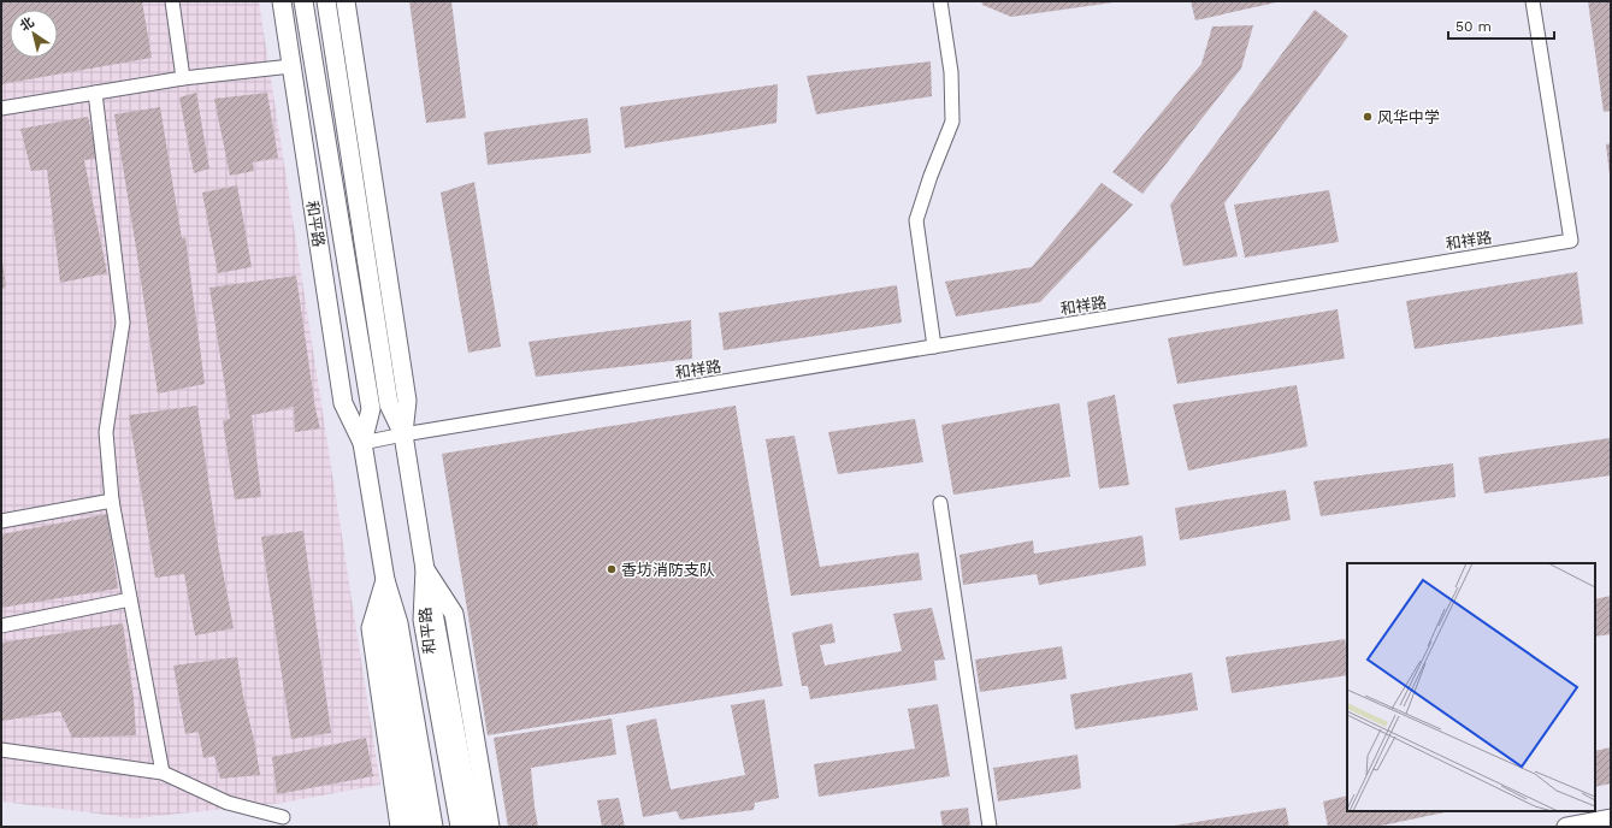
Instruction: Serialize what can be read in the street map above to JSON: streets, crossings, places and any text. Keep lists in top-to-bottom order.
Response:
{
  "streets": {
    "main road": ["和平路"],
    "street": ["和祥路"]
  },
  "crossings": [
    ["和平路", "和祥路"]
  ],
  "places": ["风华中学", "香坊消防支队"],
  "scale_bar": "50 m",
  "north": "top left"
}
